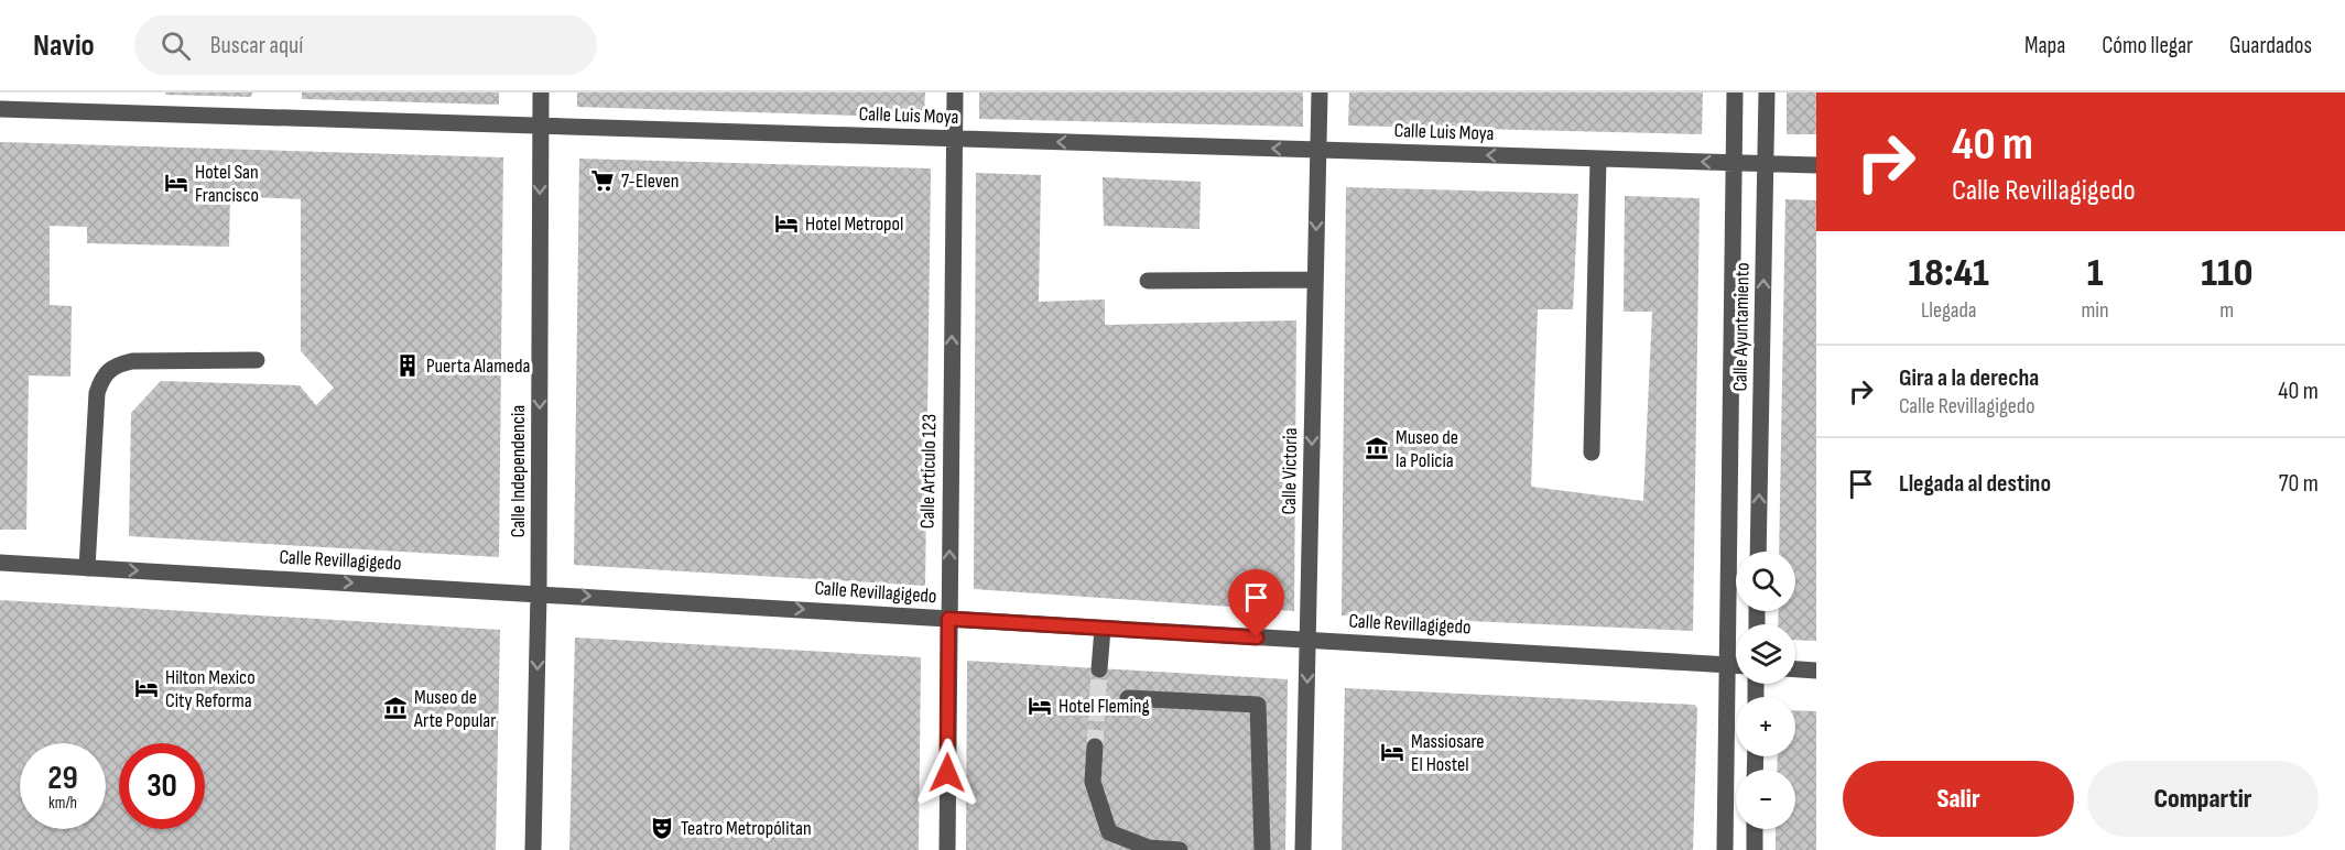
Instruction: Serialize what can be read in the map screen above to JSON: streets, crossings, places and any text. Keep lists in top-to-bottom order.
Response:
{
  "streets": {
    "street": [
      "Calle Luis Moya",
      "Calle Ayuntamiento",
      "Calle Independencia",
      "Calle Artículo 123",
      "Calle Victoria",
      "Calle Revillagigedo"
    ]
  },
  "crossings": [
    ["Calle Luis Moya", "Calle Ayuntamiento"],
    ["Calle Luis Moya", "Calle Independencia"],
    ["Calle Luis Moya", "Calle Artículo 123"],
    ["Calle Luis Moya", "Calle Victoria"],
    ["Calle Independencia", "Calle Revillagigedo"],
    ["Calle Artículo 123", "Calle Revillagigedo"],
    ["Calle Victoria", "Calle Revillagigedo"]
  ],
  "one_way": [
    "Calle Luis Moya",
    "Calle Independencia",
    "Calle Artículo 123",
    "Calle Victoria",
    "Calle Revillagigedo"
  ],
  "places": {
    "supermarket": ["7-Eleven"],
    "hotel": [
      "Hotel San Francisco",
      "Hotel Metropol",
      "Hilton Mexico City Reforma",
      "Hotel Fleming",
      "Massiosare El Hostel"
    ],
    "building": ["Puerta Alameda"],
    "museum": ["Museo de la Policía", "Museo de Arte Popular"],
    "theatre": ["Teatro Metropólitan"]
  },
  "page": {
    "header": "Navio",
    "search": "Buscar aquí",
    "nav": ["Mapa", "Cómo llegar", "Guardados"],
    "turn": ["40 m", "Calle Revillagigedo"],
    "eta": [
      "18:41",
      "Llegada",
      "1",
      "min",
      "110",
      "m"
    ],
    "list": [
      {
        "name": "Gira a la derecha",
        "note": "Calle Revillagigedo",
        "value": "40 m"
      },
      {
        "name": "Llegada al destino",
        "value": "70 m"
      }
    ],
    "map_buttons": ["+", "−"],
    "speed": "29 km/h",
    "limit": "30",
    "buttons": ["Salir", "Compartir"]
  }
}
